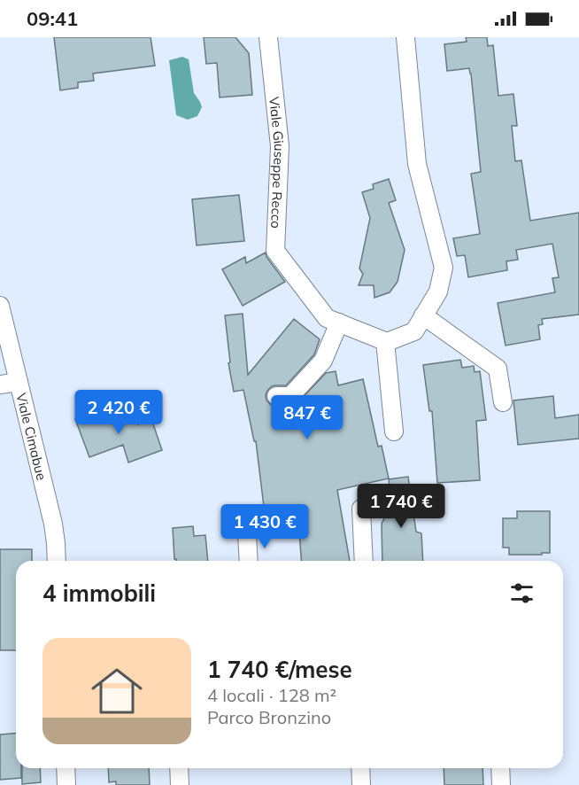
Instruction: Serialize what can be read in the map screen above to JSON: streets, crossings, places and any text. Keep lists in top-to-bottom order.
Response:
{
  "streets": {
    "street": ["Viale Giuseppe Recco", "Viale Cimabue"]
  },
  "page": {
    "status": "09:41",
    "price": [
      "2 420 €",
      "847 €",
      "1 740 €",
      "1 430 €"
    ],
    "heading": "4 immobili",
    "list": [
      {
        "name": "1 740 €/mese",
        "note": "4 locali · 128 m² · Parco Bronzino"
      }
    ]
  }
}
